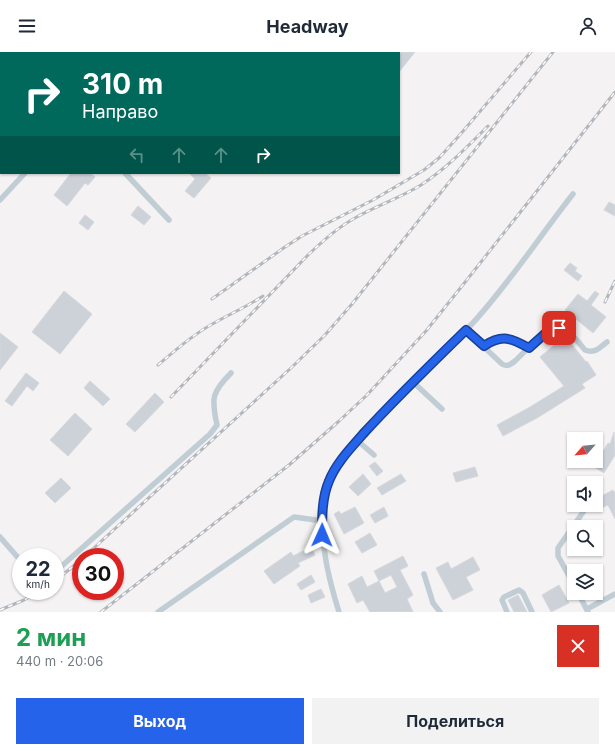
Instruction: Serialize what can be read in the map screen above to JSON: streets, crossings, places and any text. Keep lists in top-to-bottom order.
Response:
{
  "north": "bottom left",
  "page": {
    "header": "Headway",
    "turn": ["310 m", "Направо"],
    "speed": "22 km/h",
    "limit": "30",
    "heading": ["2 мин", "440 m · 20:06"],
    "buttons": ["Выход", "Поделиться"]
  }
}
